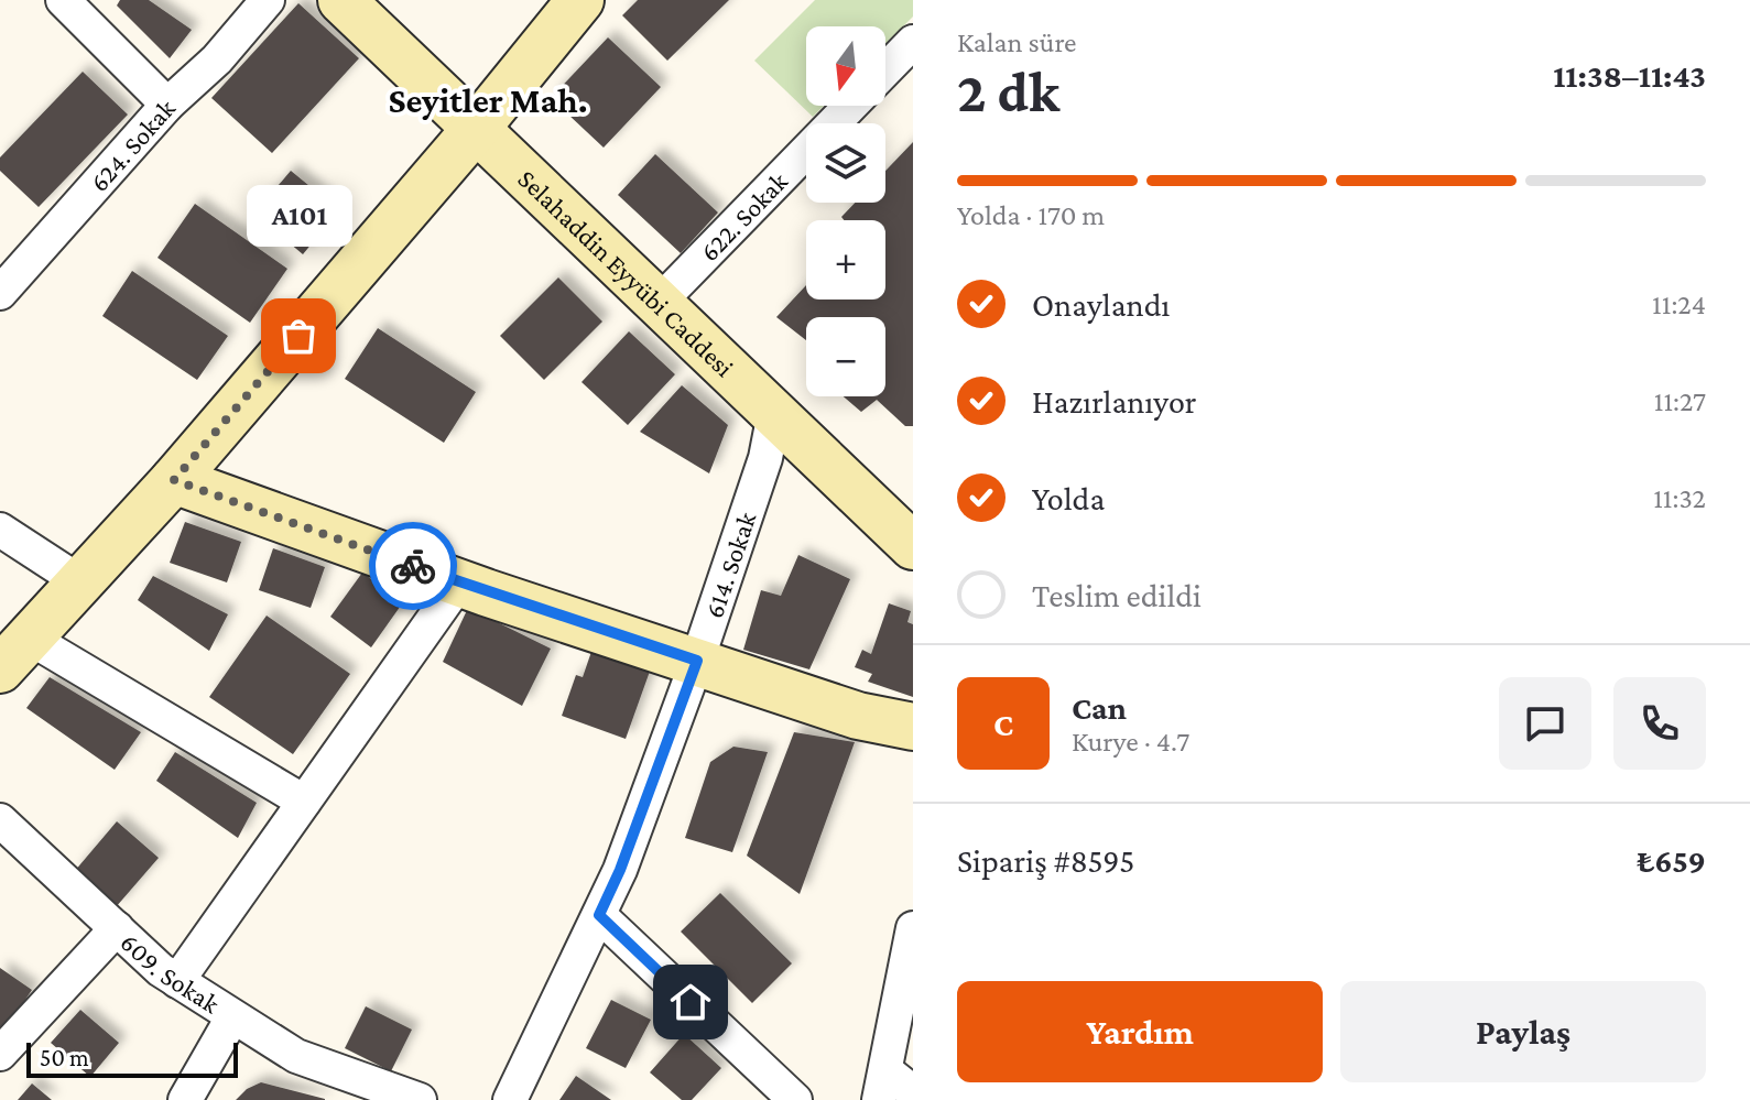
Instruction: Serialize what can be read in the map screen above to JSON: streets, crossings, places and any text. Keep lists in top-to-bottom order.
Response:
{
  "streets": {
    "street": [
      "624. Sokak",
      "622. Sokak",
      "Selahaddin Eyyübi Caddesi",
      "614. Sokak",
      "609. Sokak"
    ]
  },
  "crossings": [
    ["622. Sokak", "Selahaddin Eyyübi Caddesi"],
    ["Selahaddin Eyyübi Caddesi", "614. Sokak"]
  ],
  "districts": ["Seyitler Mah."],
  "places": ["A101"],
  "scale_bar": "50 m",
  "north": "bottom",
  "page": {
    "heading": ["2 dk", "Kalan süre", "11:38–11:43"],
    "panel": [
      "Can",
      "Kurye · 4.7",
      "Sipariş #8595",
      "₺659"
    ],
    "map_buttons": ["+", "−"],
    "bar": "Yolda · 170 m",
    "bubble": "A101",
    "list": [
      ["Onaylandı", "11:24"],
      ["Hazırlanıyor", "11:27"],
      ["Yolda", "11:32"],
      "Teslim edildi"
    ],
    "round": "C",
    "buttons": ["Yardım", "Paylaş"],
    "scale": "50 m"
  }
}
